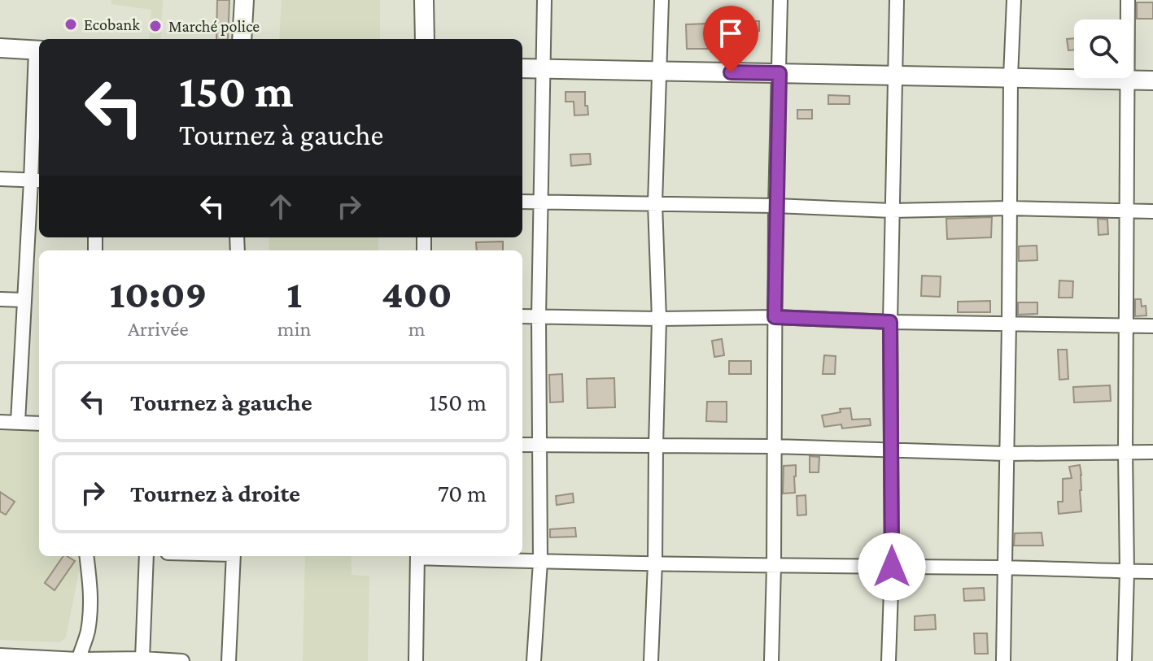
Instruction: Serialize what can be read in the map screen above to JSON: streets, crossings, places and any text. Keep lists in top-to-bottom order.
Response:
{
  "places": ["Ecobank", "Marché police"],
  "page": {
    "turn": ["150 m", "Tournez à gauche"],
    "eta": [
      "10:09",
      "Arrivée",
      "1",
      "min",
      "400",
      "m"
    ],
    "list": [
      {
        "name": "Tournez à gauche",
        "value": "150 m"
      },
      {
        "name": "Tournez à droite",
        "value": "70 m"
      }
    ]
  }
}
